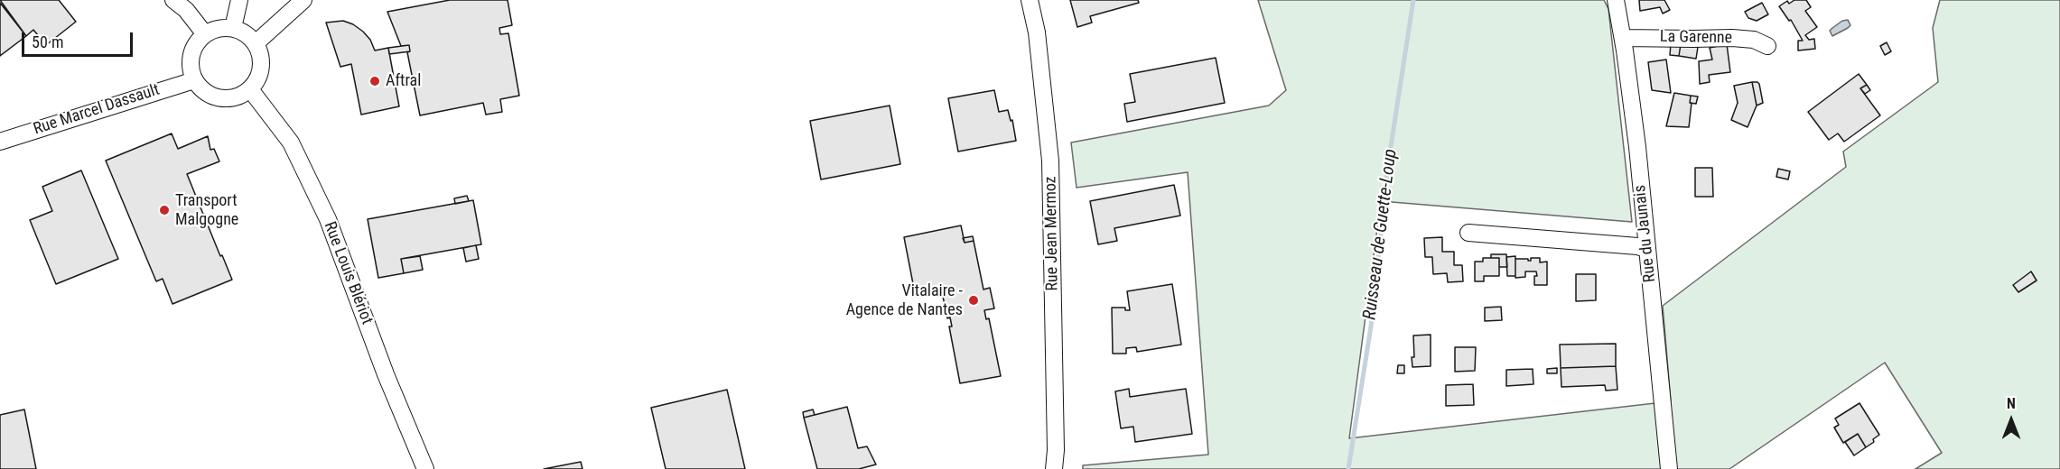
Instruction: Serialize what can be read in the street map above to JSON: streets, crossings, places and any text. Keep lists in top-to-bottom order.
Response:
{
  "streets": {
    "street": [
      "La Garenne",
      "Rue Marcel Dassault",
      "Rue Jean Mermoz",
      "Rue du Jaunais",
      "Rue Louis Blériot"
    ]
  },
  "crossings": [
    ["La Garenne", "Rue du Jaunais"],
    ["Rue Marcel Dassault", "Rue Louis Blériot"]
  ],
  "water": ["Ruisseau de Guette-Loup"],
  "places": ["Aftral", "Transport Malgogne", "Vitalaire - Agence de Nantes"],
  "scale_bar": "50 m",
  "north": "top"
}
